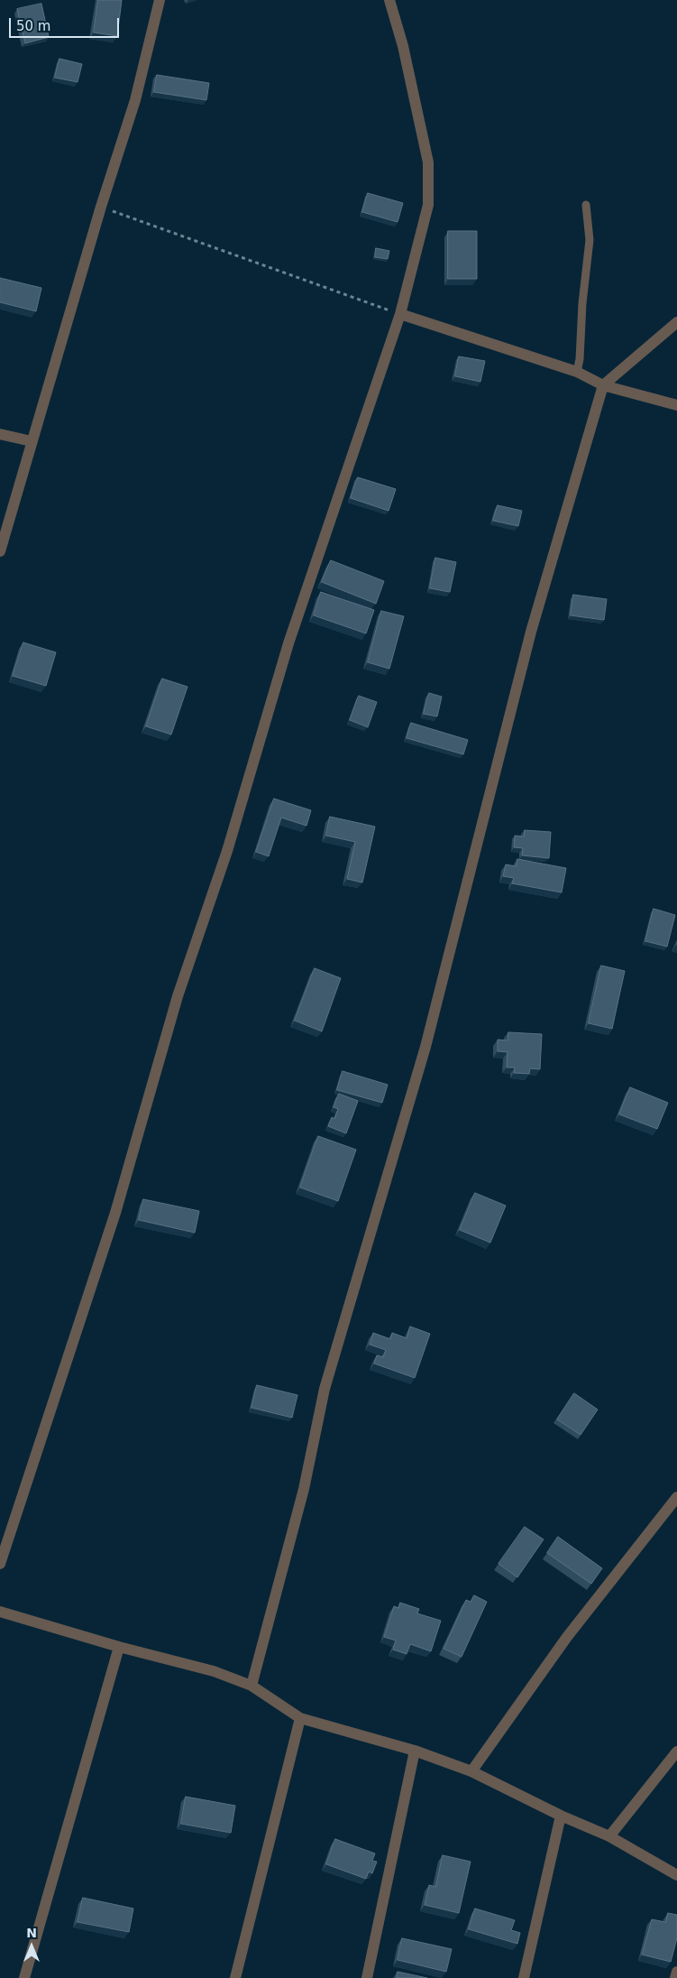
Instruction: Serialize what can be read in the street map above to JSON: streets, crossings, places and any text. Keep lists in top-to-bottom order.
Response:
{
  "scale_bar": "50 m",
  "north": "top"
}
